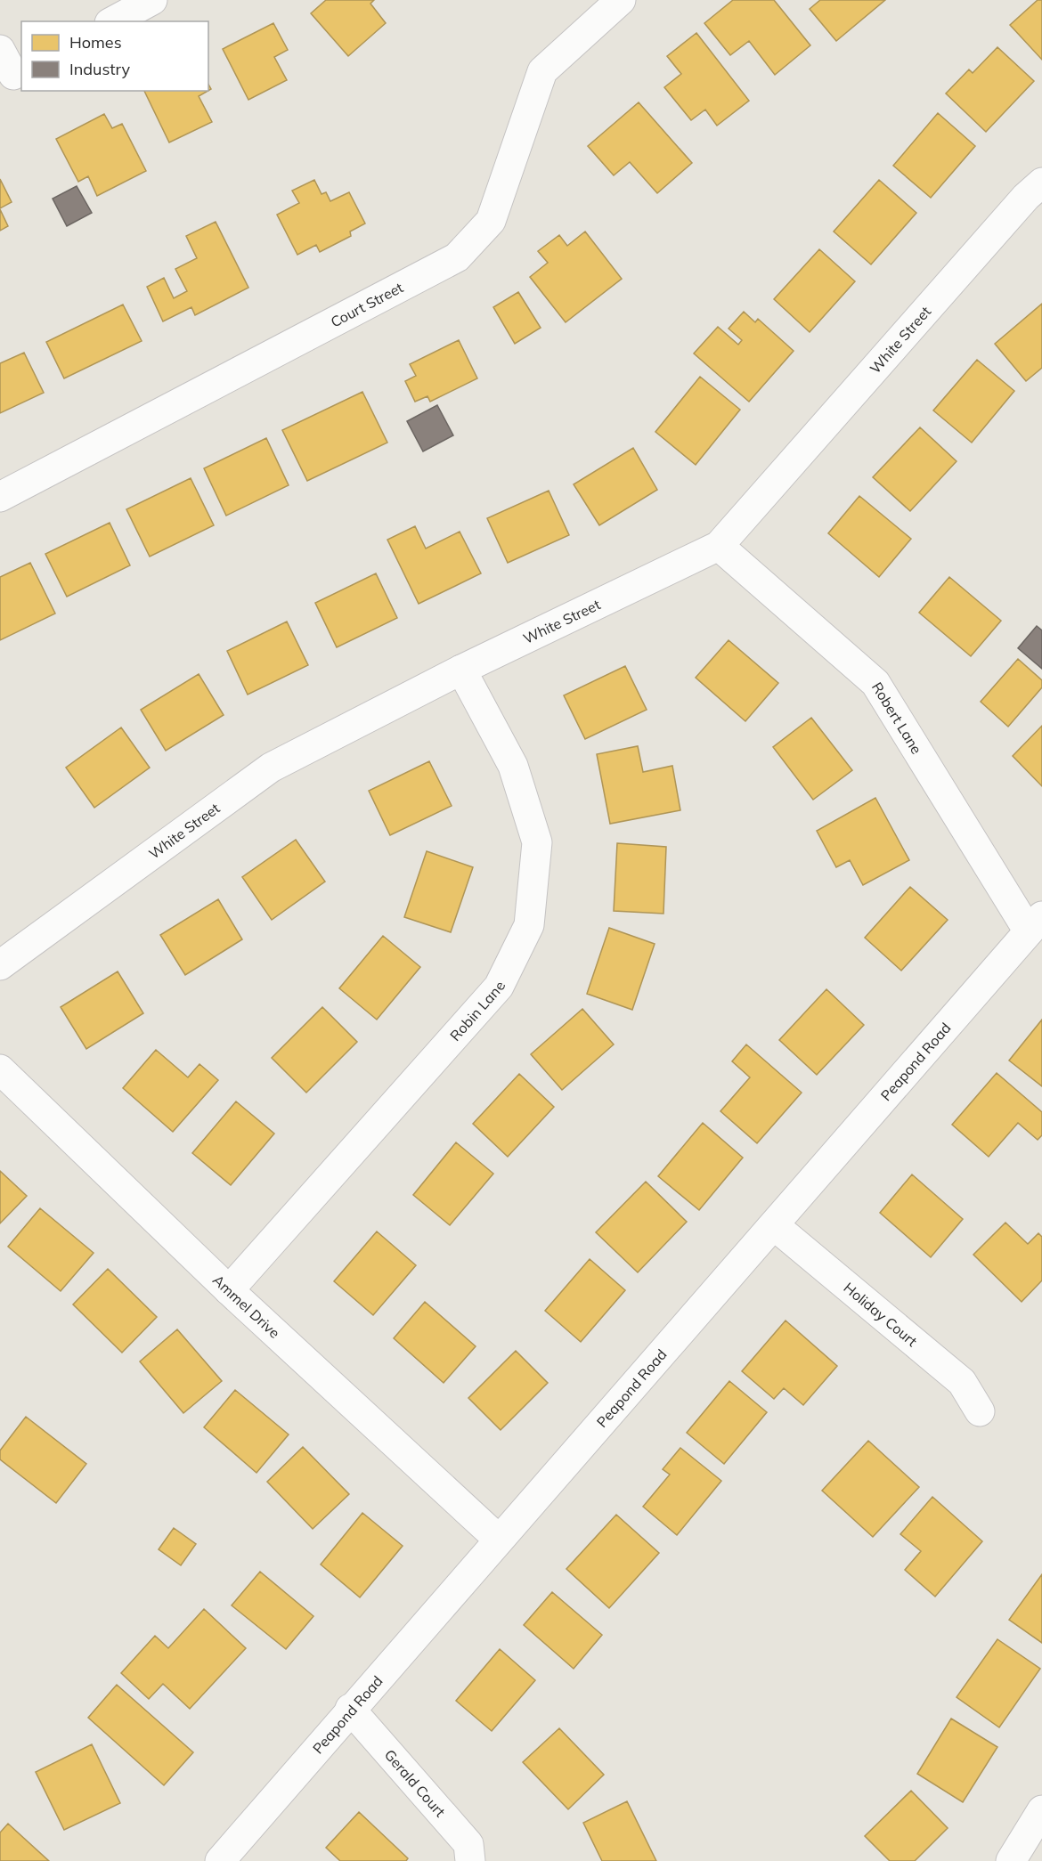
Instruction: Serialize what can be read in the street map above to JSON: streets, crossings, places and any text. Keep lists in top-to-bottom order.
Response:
{
  "streets": {
    "street": [
      "Court Street",
      "White Street",
      "Robert Lane",
      "Robin Lane",
      "Peapond Road",
      "Ammel Drive",
      "Holiday Court",
      "Gerald Court"
    ]
  },
  "crossings": [
    ["White Street", "Robert Lane"],
    ["White Street", "Robin Lane"],
    ["Robert Lane", "Peapond Road"],
    ["Robin Lane", "Ammel Drive"],
    ["Peapond Road", "Ammel Drive"],
    ["Peapond Road", "Holiday Court"],
    ["Peapond Road", "Gerald Court"]
  ],
  "legend": ["Homes", "Industry"]
}
